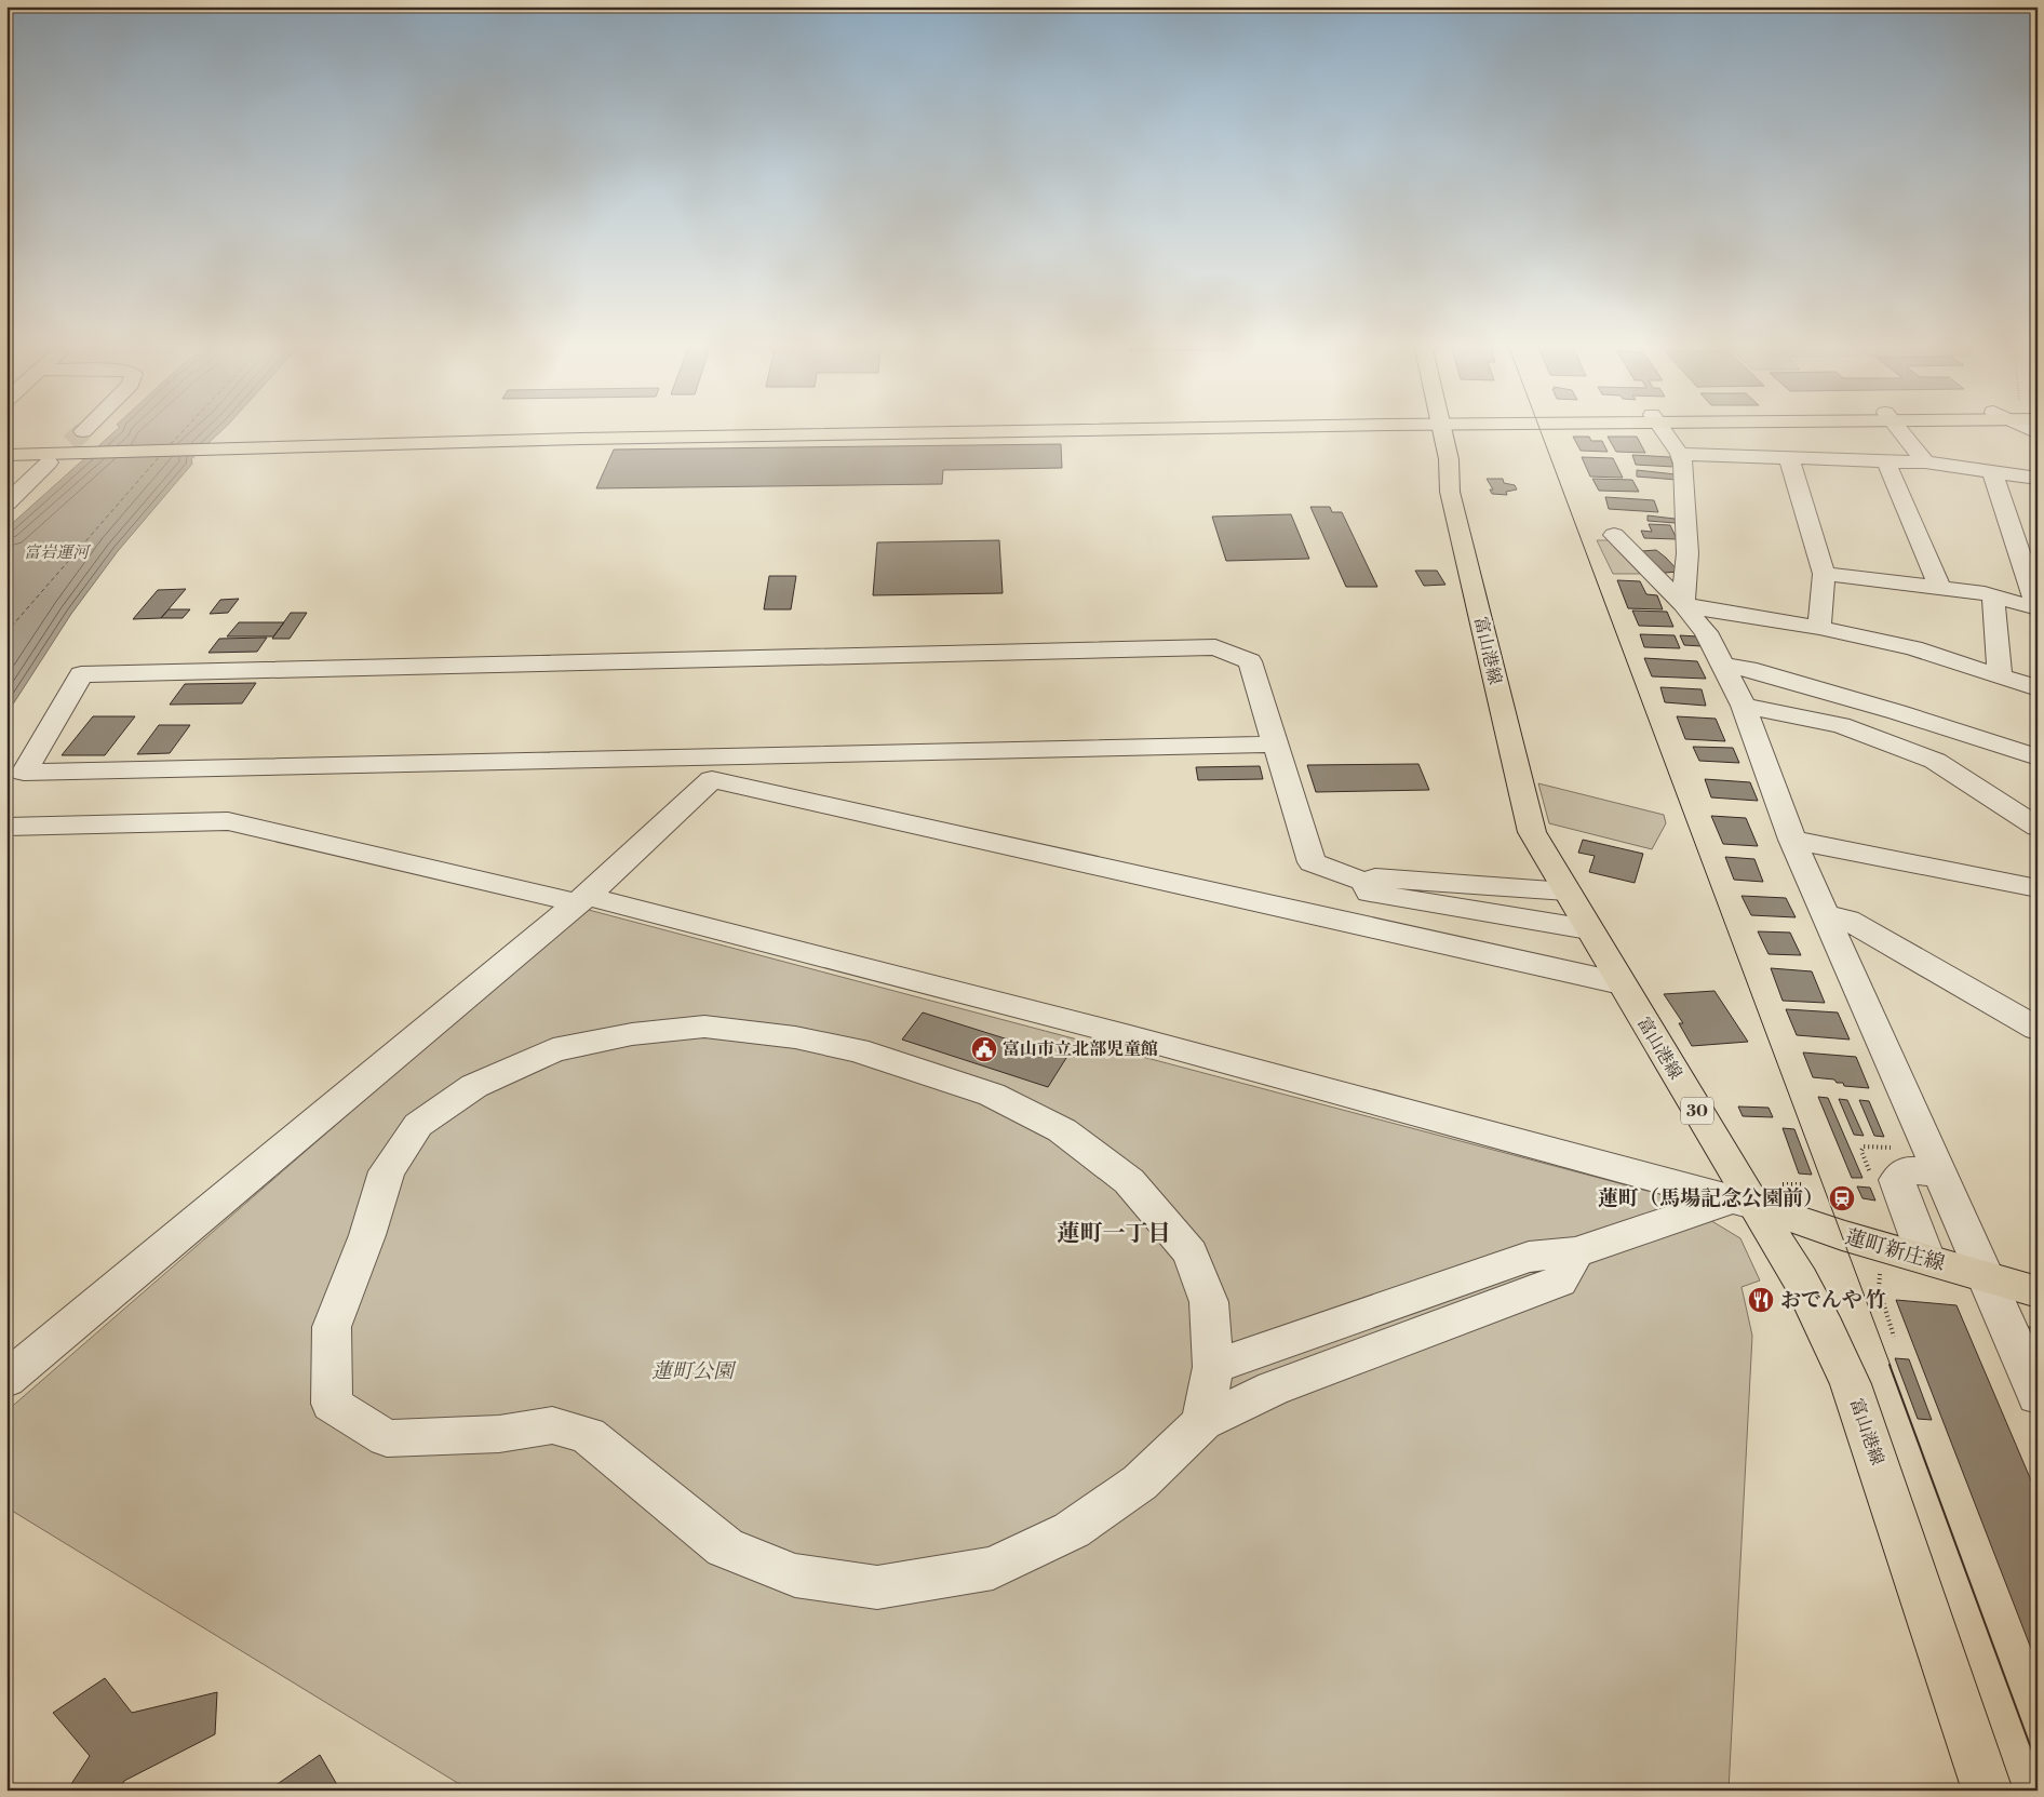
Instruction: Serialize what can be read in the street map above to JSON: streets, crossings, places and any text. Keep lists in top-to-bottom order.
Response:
{
  "streets": {
    "main road": ["富山港線", "30", "蓮町新庄線"]
  },
  "crossings": [
    ["富山港線", "蓮町新庄線"]
  ],
  "districts": ["蓮町一丁目"],
  "water": ["富岩運河"],
  "parks": ["蓮町公園"],
  "places": {
    "public building": ["富山市立北部児童館"],
    "station": ["蓮町（馬場記念公園前）"],
    "restaurant": ["おでんや 竹"]
  }
}
